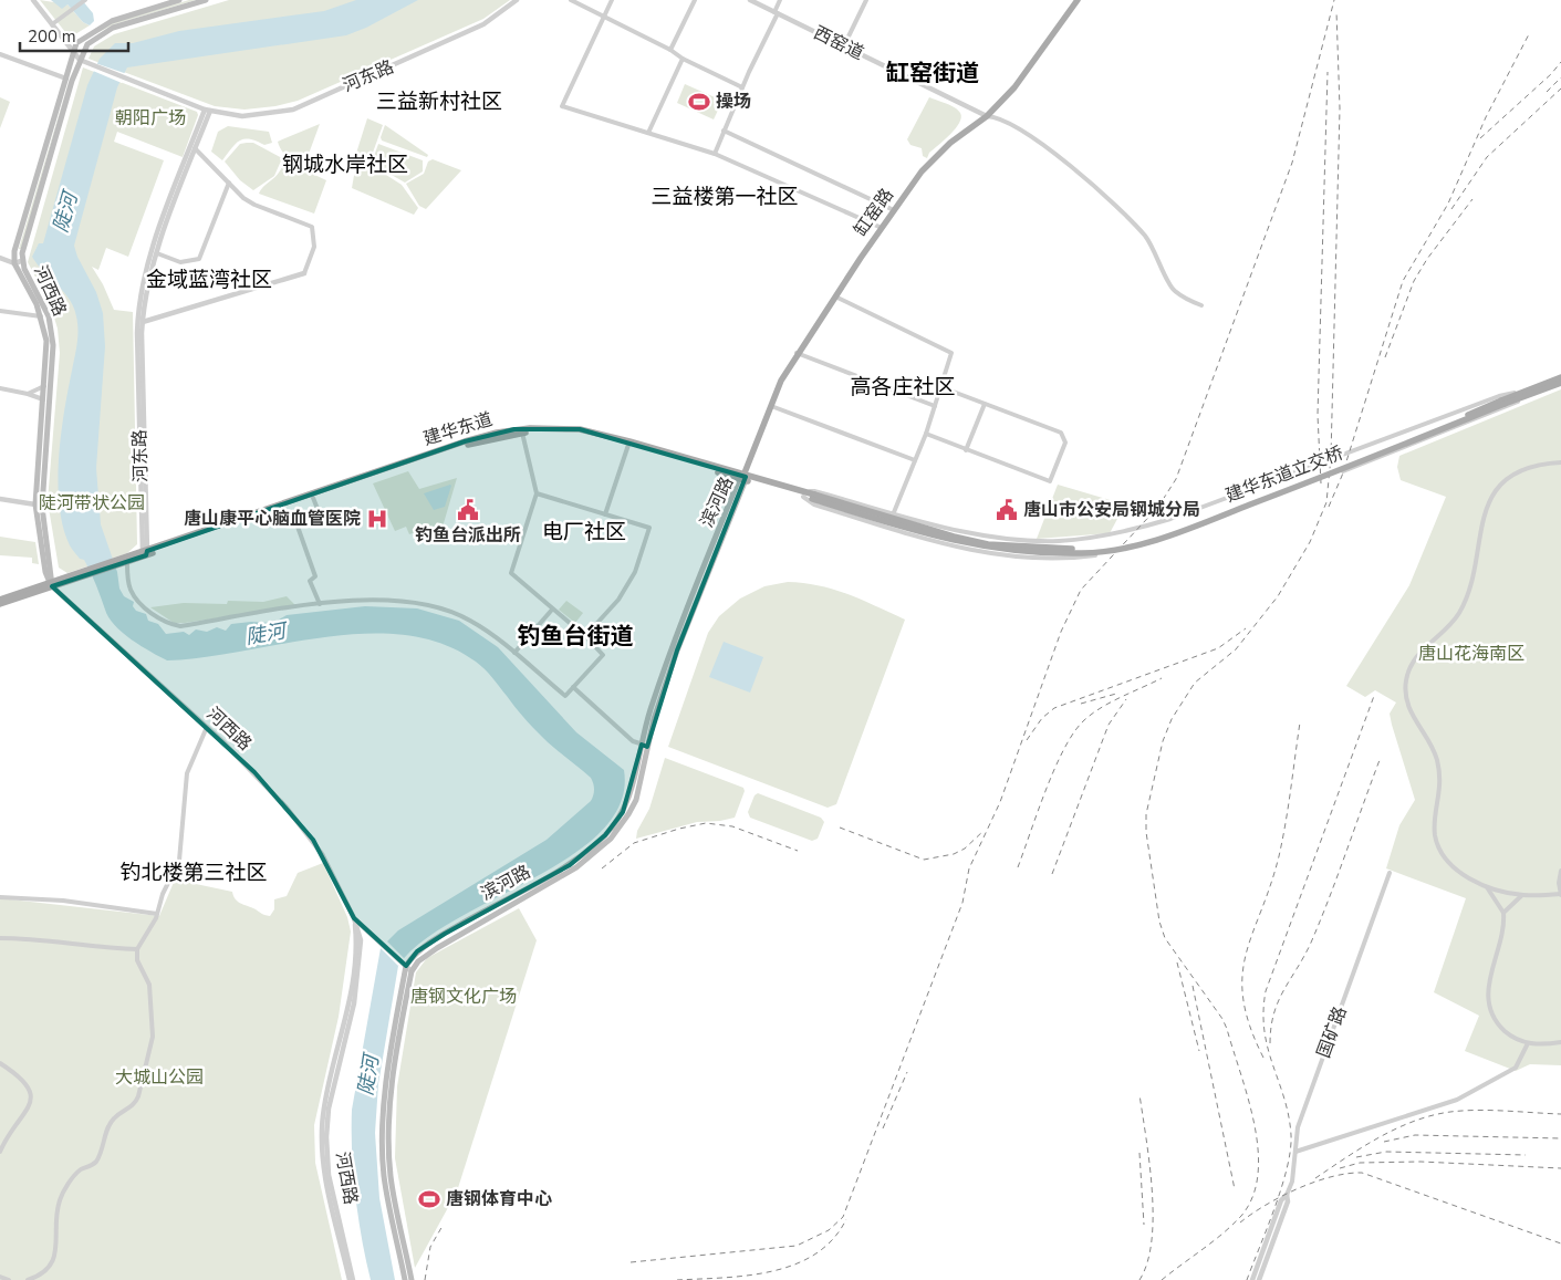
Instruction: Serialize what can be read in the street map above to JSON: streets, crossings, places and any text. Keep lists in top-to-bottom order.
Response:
{
  "streets": {
    "main road": [
      "缸窑路",
      "河西路",
      "建华东道",
      "建华东道立交桥",
      "滨河路"
    ],
    "street": ["西窑道", "河东路", "国矿路"]
  },
  "crossings": [
    ["西窑道", "缸窑路"],
    ["河东路", "河西路"],
    ["河东路", "建华东道"],
    ["缸窑路", "建华东道"],
    ["缸窑路", "滨河路"],
    ["河西路", "建华东道"],
    ["建华东道", "建华东道立交桥"],
    ["建华东道", "滨河路"]
  ],
  "districts": [
    "缸窑街道",
    "三益新村社区",
    "钢城水岸社区",
    "三益楼第一社区",
    "金域蓝湾社区",
    "高各庄社区",
    "电厂社区",
    "钓鱼台街道",
    "钓北楼第三社区"
  ],
  "water": ["陡河"],
  "parks": [
    "朝阳广场",
    "陡河带状公园",
    "唐山花海南区",
    "唐钢文化广场",
    "大城山公园"
  ],
  "places": {
    "sports": ["操场", "唐钢体育中心"],
    "public building": ["钓鱼台派出所", "唐山市公安局钢城分局"],
    "hospital": ["唐山康平心脑血管医院"]
  },
  "scale_bar": "200 m"
}
